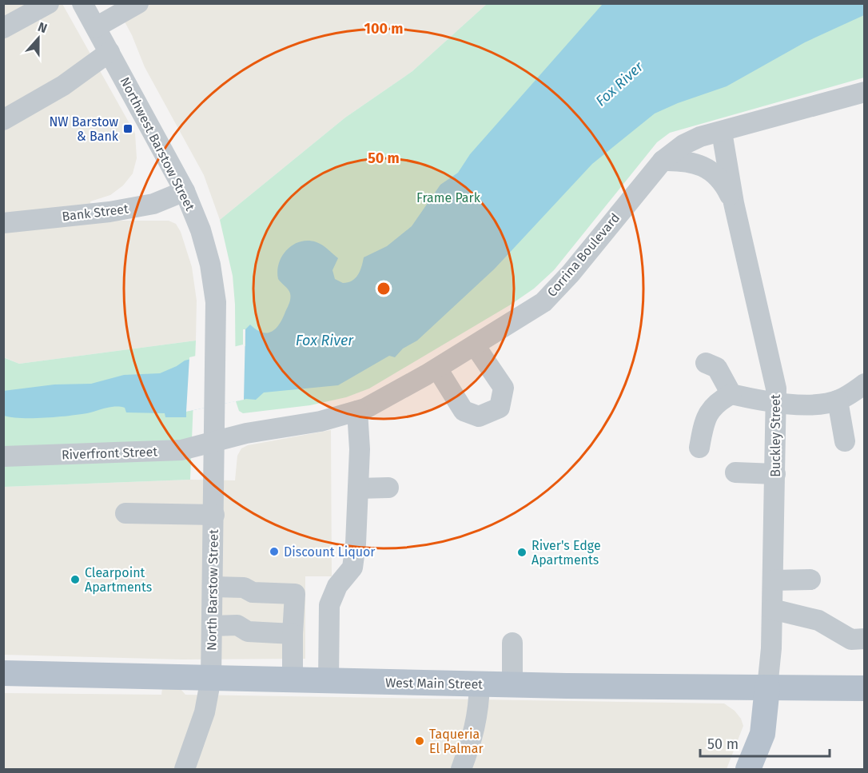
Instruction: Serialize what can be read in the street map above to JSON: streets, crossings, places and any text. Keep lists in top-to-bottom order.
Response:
{
  "streets": {
    "main road": ["West Main Street"],
    "street": [
      "Northwest Barstow Street",
      "Bank Street",
      "Corrina Boulevard",
      "Buckley Street",
      "Riverfront Street",
      "North Barstow Street"
    ]
  },
  "crossings": [
    ["Northwest Barstow Street", "Bank Street"],
    ["Northwest Barstow Street", "North Barstow Street"],
    ["Corrina Boulevard", "Buckley Street"],
    ["Corrina Boulevard", "Riverfront Street"],
    ["Corrina Boulevard", "North Barstow Street"],
    ["Buckley Street", "West Main Street"],
    ["Riverfront Street", "North Barstow Street"],
    ["North Barstow Street", "West Main Street"]
  ],
  "water": ["Fox River"],
  "parks": ["Frame Park"],
  "places": {
    "transit": ["NW Barstow & Bank"],
    "other": [
      "Discount Liquor",
      "River's Edge Apartments",
      "Clearpoint Apartments",
      "Taqueria El Palmar"
    ]
  },
  "scale_bar": "50 m",
  "north": "top",
  "rings": ["100 m", "50 m"]
}
